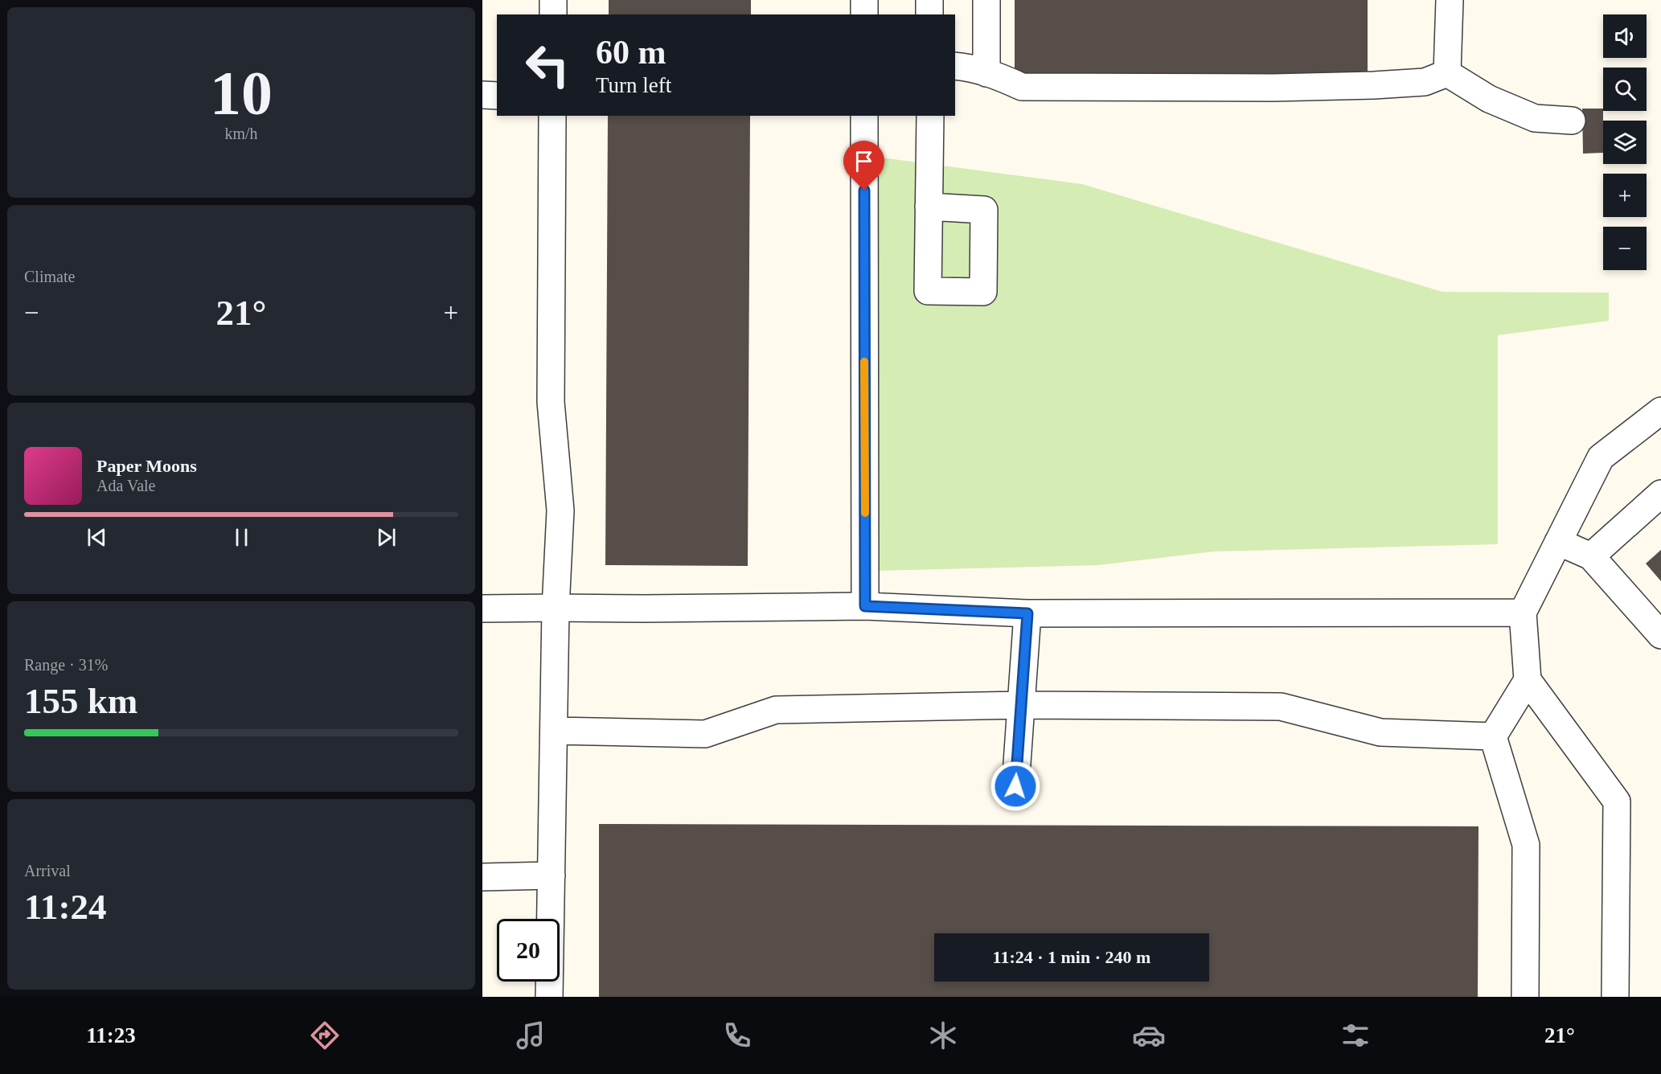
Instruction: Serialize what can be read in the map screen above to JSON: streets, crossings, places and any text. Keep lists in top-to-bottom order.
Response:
{
  "page": {
    "tile": [
      ["10", "km/h"],
      "Climate",
      ["Range · 31%", "155 km"],
      ["Arrival", "11:24"]
    ],
    "map_buttons": ["+", "−"],
    "turn": ["60 m", "Turn left"],
    "heat": ["−", "21°", "+"],
    "song": ["Paper Moons", "Ada Vale"],
    "limit": "20",
    "trip": "11:24 · 1 min · 240 m",
    "tabs": ["11:23", "21°"]
  }
}
